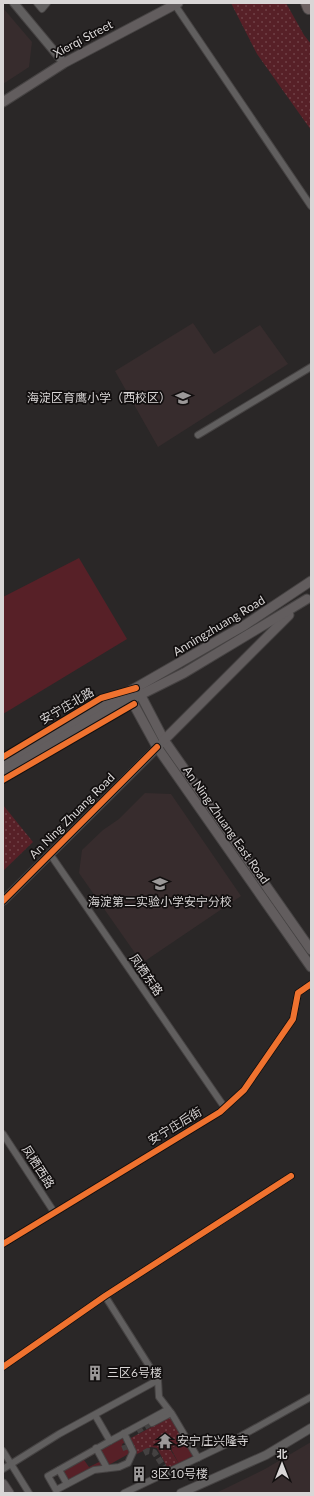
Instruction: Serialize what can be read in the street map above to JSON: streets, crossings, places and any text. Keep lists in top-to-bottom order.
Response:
{
  "streets": {
    "main road": [
      "Xierqi Street",
      "Anningzhuang Road",
      "安宁庄北路",
      "An Ning Zhuang East Road"
    ],
    "street": [
      "An Ning Zhuang Road",
      "凤栖东路",
      "安宁庄后街",
      "凤栖西路"
    ]
  },
  "crossings": [
    ["Anningzhuang Road", "安宁庄北路"],
    ["Anningzhuang Road", "An Ning Zhuang East Road"],
    ["安宁庄北路", "An Ning Zhuang East Road"],
    ["An Ning Zhuang Road", "An Ning Zhuang East Road"],
    ["An Ning Zhuang Road", "凤栖东路"],
    ["凤栖东路", "安宁庄后街"],
    ["安宁庄后街", "凤栖西路"]
  ],
  "places": {
    "school or university": ["海淀区育鹰小学（西校区）", "海淀第二实验小学安宁分校"],
    "building": ["三区6号楼", "3区10号楼"],
    "temple": ["安宁庄兴隆寺"]
  },
  "north": "top"
}
